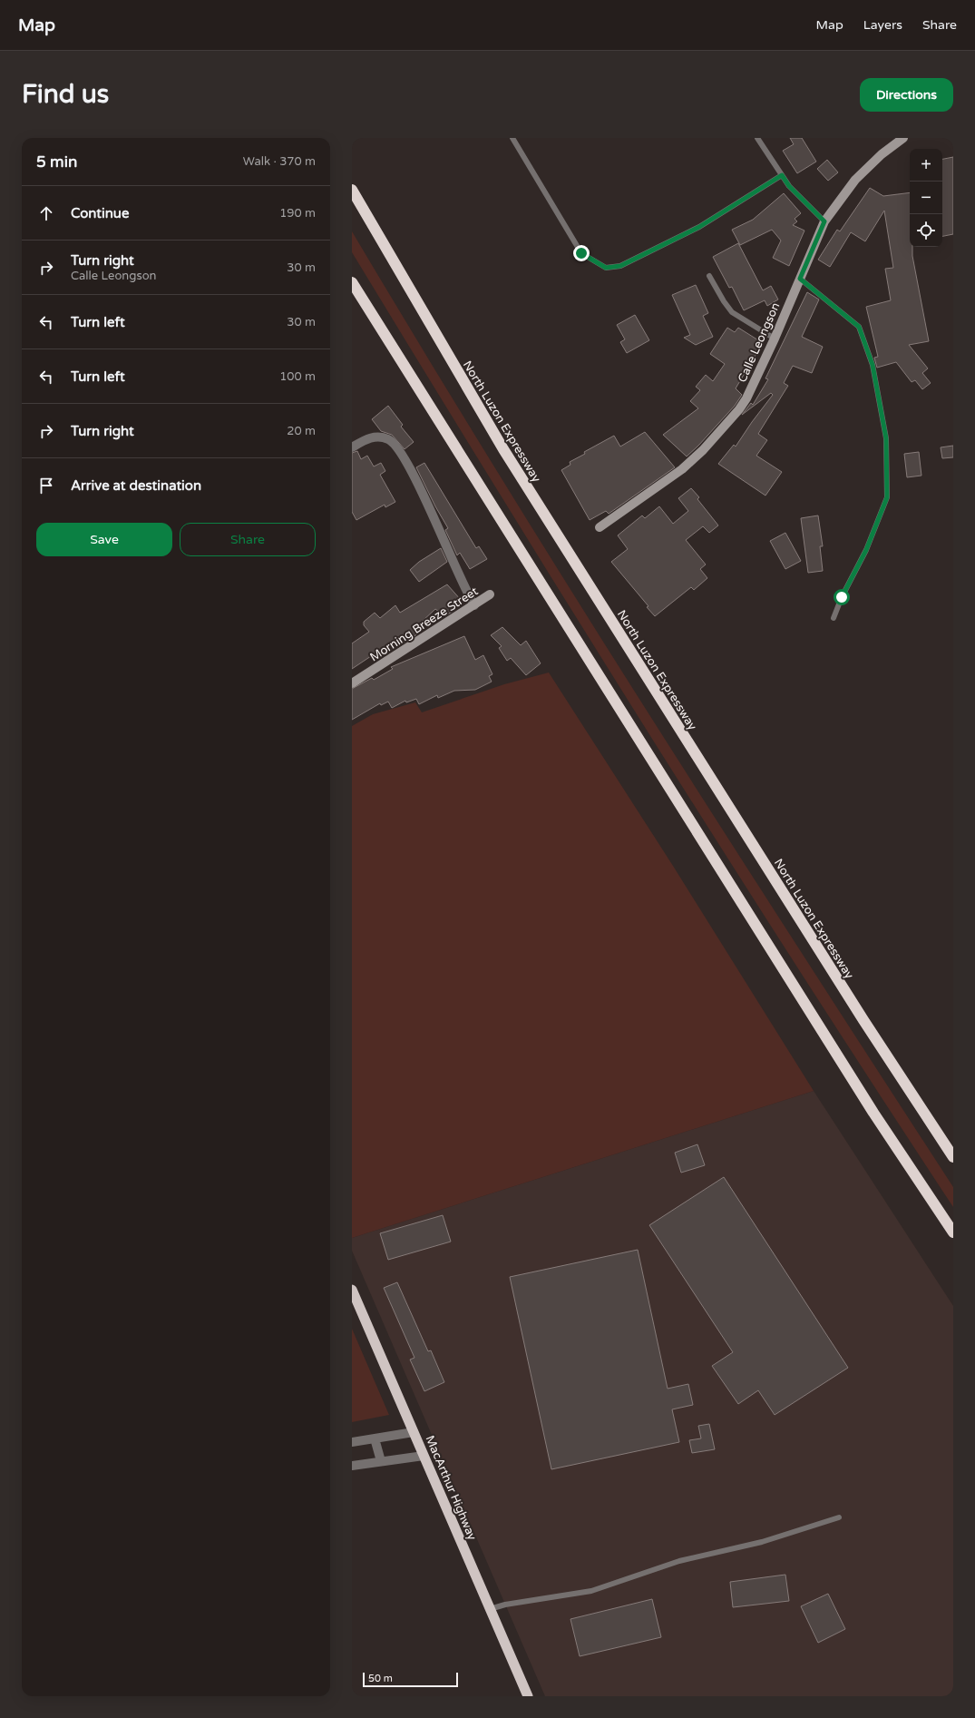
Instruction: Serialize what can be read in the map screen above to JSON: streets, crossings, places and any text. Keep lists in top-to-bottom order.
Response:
{
  "streets": {
    "highway": ["North Luzon Expressway", "MacArthur Highway"],
    "main road": ["Calle Leongson", "Morning Breeze Street"]
  },
  "scale_bar": "50 m",
  "page": {
    "header": "Map",
    "nav": ["Map", "Layers", "Share"],
    "buttons": [
      "Directions",
      ["Save", "Share"]
    ],
    "title": "Find us",
    "heading": ["5 min", "Walk · 370 m"],
    "map_buttons": ["+", "−"],
    "list": [
      ["Continue", "190 m"],
      ["Turn right", "Calle Leongson", "30 m"],
      ["Turn left", "30 m"],
      ["Turn left", "100 m"],
      ["Turn right", "20 m"],
      "Arrive at destination"
    ],
    "scale": "50 m"
  }
}
